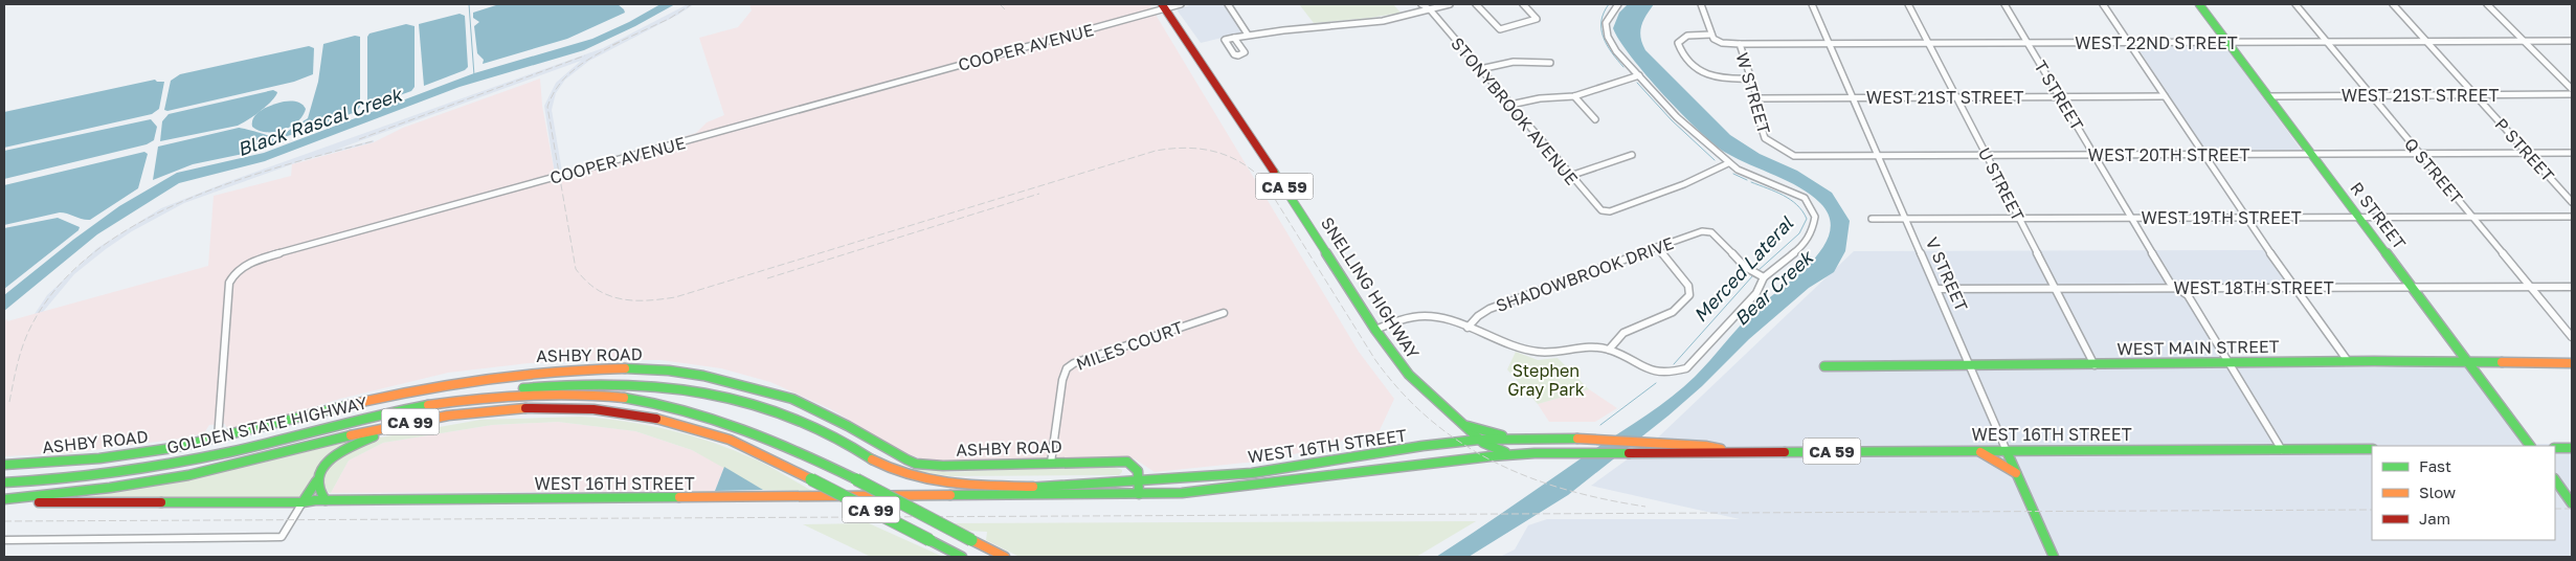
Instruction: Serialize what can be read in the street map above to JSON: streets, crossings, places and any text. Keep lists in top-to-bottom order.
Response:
{
  "streets": {
    "main road": [
      "CA 59",
      "R STREET",
      "V STREET",
      "SNELLING HIGHWAY",
      "WEST MAIN STREET",
      "ASHBY ROAD",
      "CA 99",
      "GOLDEN STATE HIGHWAY",
      "WEST 16TH STREET"
    ],
    "street": [
      "WEST 22ND STREET",
      "COOPER AVENUE",
      "W STREET",
      "T STREET",
      "WEST 21ST STREET",
      "STONYBROOK AVENUE",
      "P STREET",
      "WEST 20TH STREET",
      "Q STREET",
      "U STREET",
      "WEST 19TH STREET",
      "SHADOWBROOK DRIVE",
      "WEST 18TH STREET",
      "MILES COURT"
    ]
  },
  "crossings": [
    ["WEST 22ND STREET", "W STREET"],
    ["WEST 22ND STREET", "T STREET"],
    ["WEST 22ND STREET", "P STREET"],
    ["WEST 22ND STREET", "Q STREET"],
    ["WEST 22ND STREET", "U STREET"],
    ["WEST 22ND STREET", "R STREET"],
    ["WEST 22ND STREET", "V STREET"],
    ["COOPER AVENUE", "SNELLING HIGHWAY"],
    ["COOPER AVENUE", "ASHBY ROAD"],
    ["W STREET", "WEST 21ST STREET"],
    ["W STREET", "WEST 20TH STREET"],
    ["T STREET", "WEST 21ST STREET"],
    ["T STREET", "WEST 20TH STREET"],
    ["T STREET", "WEST 19TH STREET"],
    ["T STREET", "WEST 18TH STREET"],
    ["T STREET", "WEST MAIN STREET"],
    ["T STREET", "WEST 16TH STREET"],
    ["WEST 21ST STREET", "P STREET"],
    ["WEST 21ST STREET", "Q STREET"],
    ["WEST 21ST STREET", "U STREET"],
    ["WEST 21ST STREET", "R STREET"],
    ["WEST 21ST STREET", "V STREET"],
    ["P STREET", "WEST 20TH STREET"],
    ["WEST 20TH STREET", "Q STREET"],
    ["WEST 20TH STREET", "U STREET"],
    ["WEST 20TH STREET", "R STREET"],
    ["WEST 20TH STREET", "V STREET"],
    ["Q STREET", "WEST 19TH STREET"],
    ["Q STREET", "WEST 18TH STREET"],
    ["U STREET", "WEST 19TH STREET"],
    ["U STREET", "WEST 18TH STREET"],
    ["U STREET", "WEST MAIN STREET"],
    ["CA 59", "SNELLING HIGHWAY"],
    ["CA 59", "WEST 16TH STREET"],
    ["R STREET", "WEST 19TH STREET"],
    ["R STREET", "WEST 18TH STREET"],
    ["R STREET", "WEST MAIN STREET"],
    ["WEST 19TH STREET", "V STREET"],
    ["V STREET", "WEST 18TH STREET"],
    ["V STREET", "WEST MAIN STREET"],
    ["V STREET", "WEST 16TH STREET"],
    ["SNELLING HIGHWAY", "WEST 16TH STREET"],
    ["MILES COURT", "ASHBY ROAD"],
    ["ASHBY ROAD", "WEST 16TH STREET"],
    ["GOLDEN STATE HIGHWAY", "WEST 16TH STREET"]
  ],
  "water": ["Black Rascal Creek", "Merced Lateral", "Bear Creek"],
  "parks": ["Stephen Gray Park"],
  "legend": ["Fast", "Slow", "Jam"]
}
